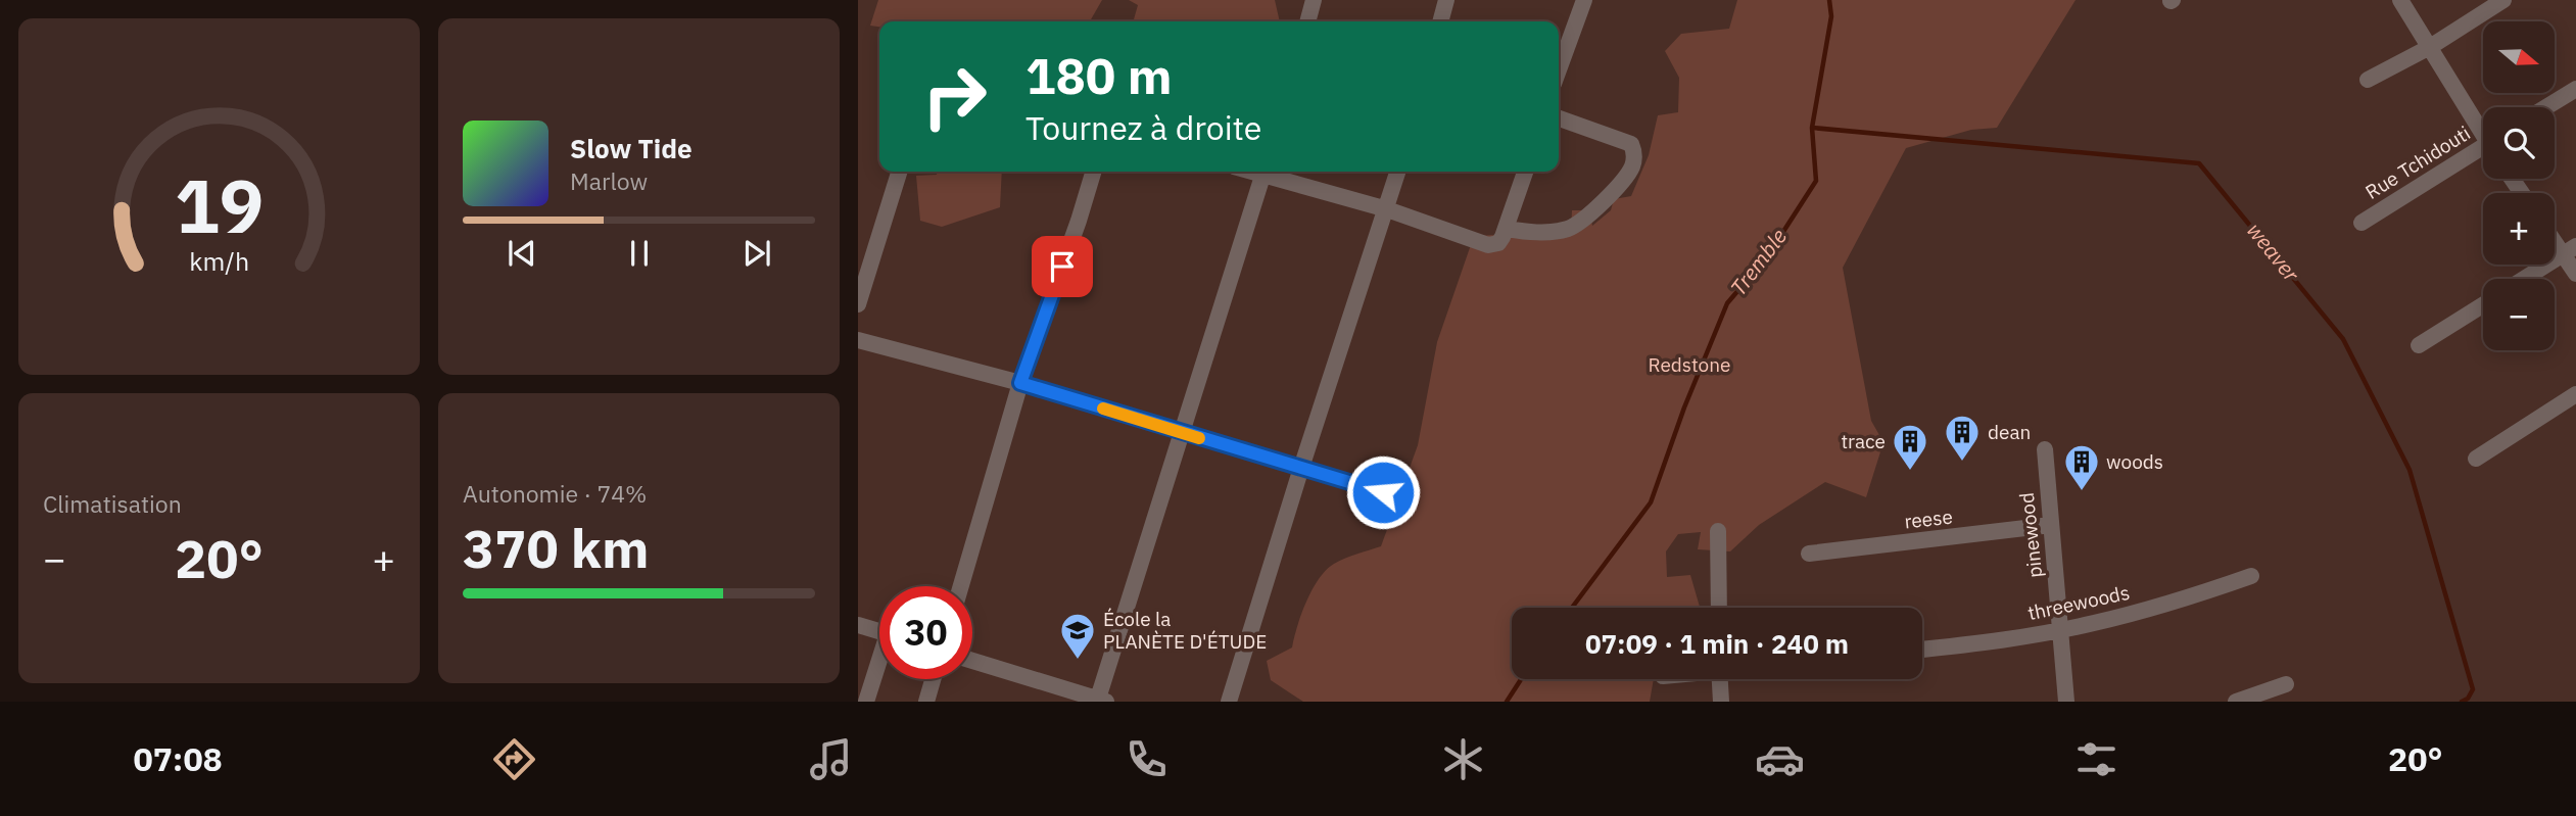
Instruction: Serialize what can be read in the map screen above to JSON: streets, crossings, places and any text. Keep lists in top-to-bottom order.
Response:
{
  "streets": {
    "street": [
      "Rue Tchidouti",
      "reese",
      "pinewood",
      "threewoods"
    ]
  },
  "crossings": [
    ["reese", "pinewood"],
    ["pinewood", "threewoods"]
  ],
  "water": ["weaver", "Tremble"],
  "parks": ["Redstone"],
  "places": {
    "building": ["dean", "trace", "woods"],
    "school or university": ["École la PLANÈTE D'ÉTUDE"]
  },
  "north": "right",
  "page": {
    "map_buttons": ["+", "−"],
    "turn": ["180 m", "Tournez à droite"],
    "song": ["Slow Tide", "Marlow"],
    "tile": [
      "Climatisation",
      ["Autonomie · 74%", "370 km"]
    ],
    "heat": ["−", "20°", "+"],
    "limit": "30",
    "trip": "07:09 · 1 min · 240 m",
    "tabs": ["07:08", "20°"],
    "gauge": ["19", "km/h"]
  }
}
